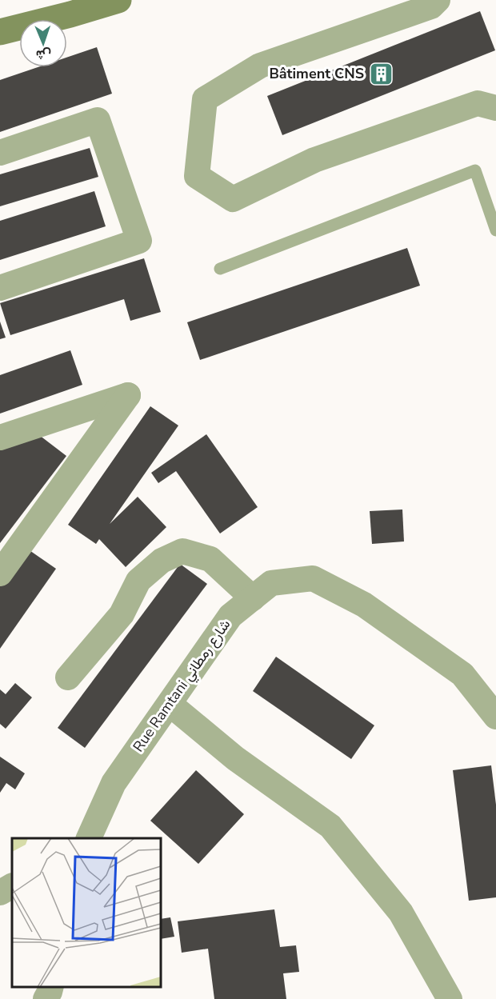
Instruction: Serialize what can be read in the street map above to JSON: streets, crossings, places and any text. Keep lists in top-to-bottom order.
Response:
{
  "streets": {
    "street": ["Rue Ramtani شارع رمطاني"]
  },
  "places": {
    "building": ["Bâtiment CNS"]
  },
  "north": "bottom"
}
